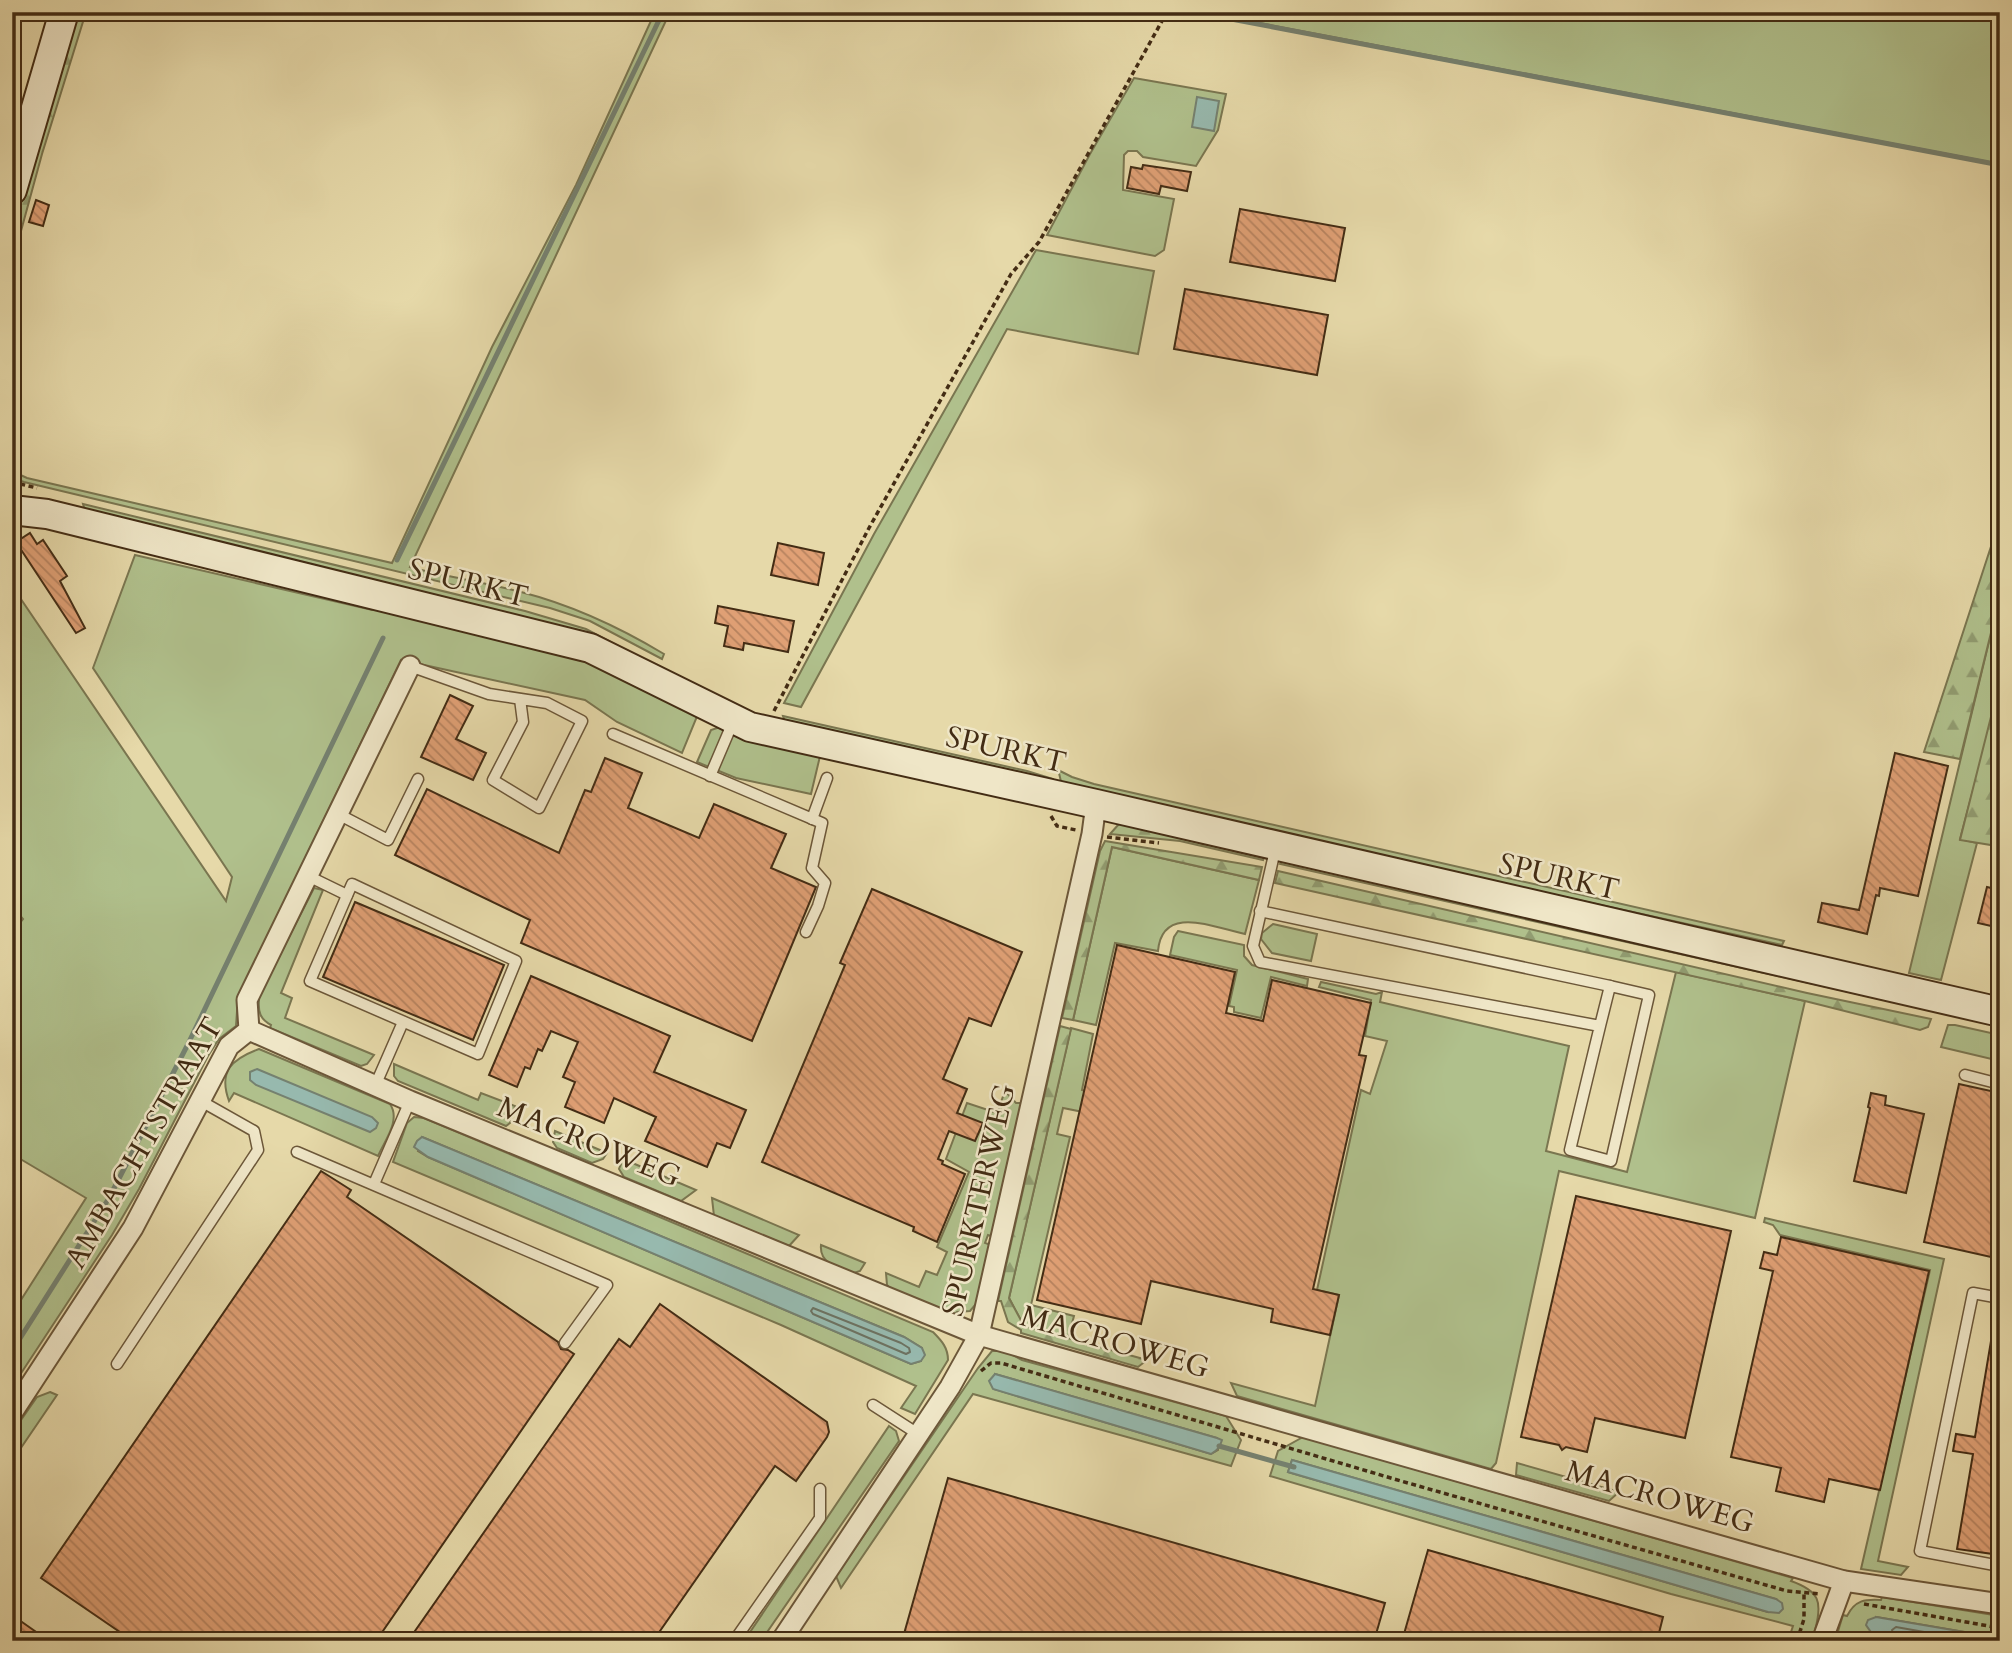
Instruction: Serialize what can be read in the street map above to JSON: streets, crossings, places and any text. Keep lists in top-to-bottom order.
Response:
{
  "streets": {
    "street": [
      "SPURKT",
      "MACROWEG",
      "AMBACHTSTRAAT",
      "SPURKTERWEG"
    ]
  },
  "crossings": [
    ["SPURKT", "SPURKTERWEG"],
    ["MACROWEG", "AMBACHTSTRAAT"],
    ["MACROWEG", "SPURKTERWEG"]
  ]
}
